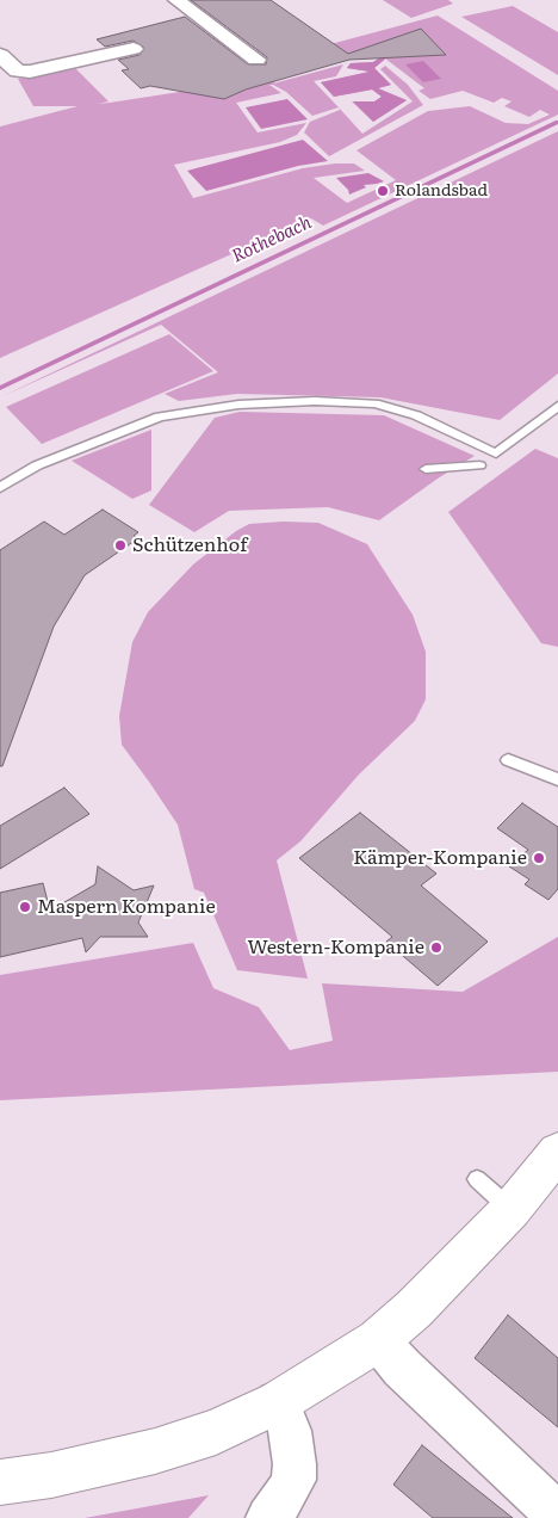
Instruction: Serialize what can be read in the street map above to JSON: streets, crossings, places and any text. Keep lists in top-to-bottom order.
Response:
{
  "water": ["Rothebach"],
  "places": [
    "Rolandsbad",
    "Schützenhof",
    "Kämper-Kompanie",
    "Maspern Kompanie",
    "Western-Kompanie"
  ]
}
